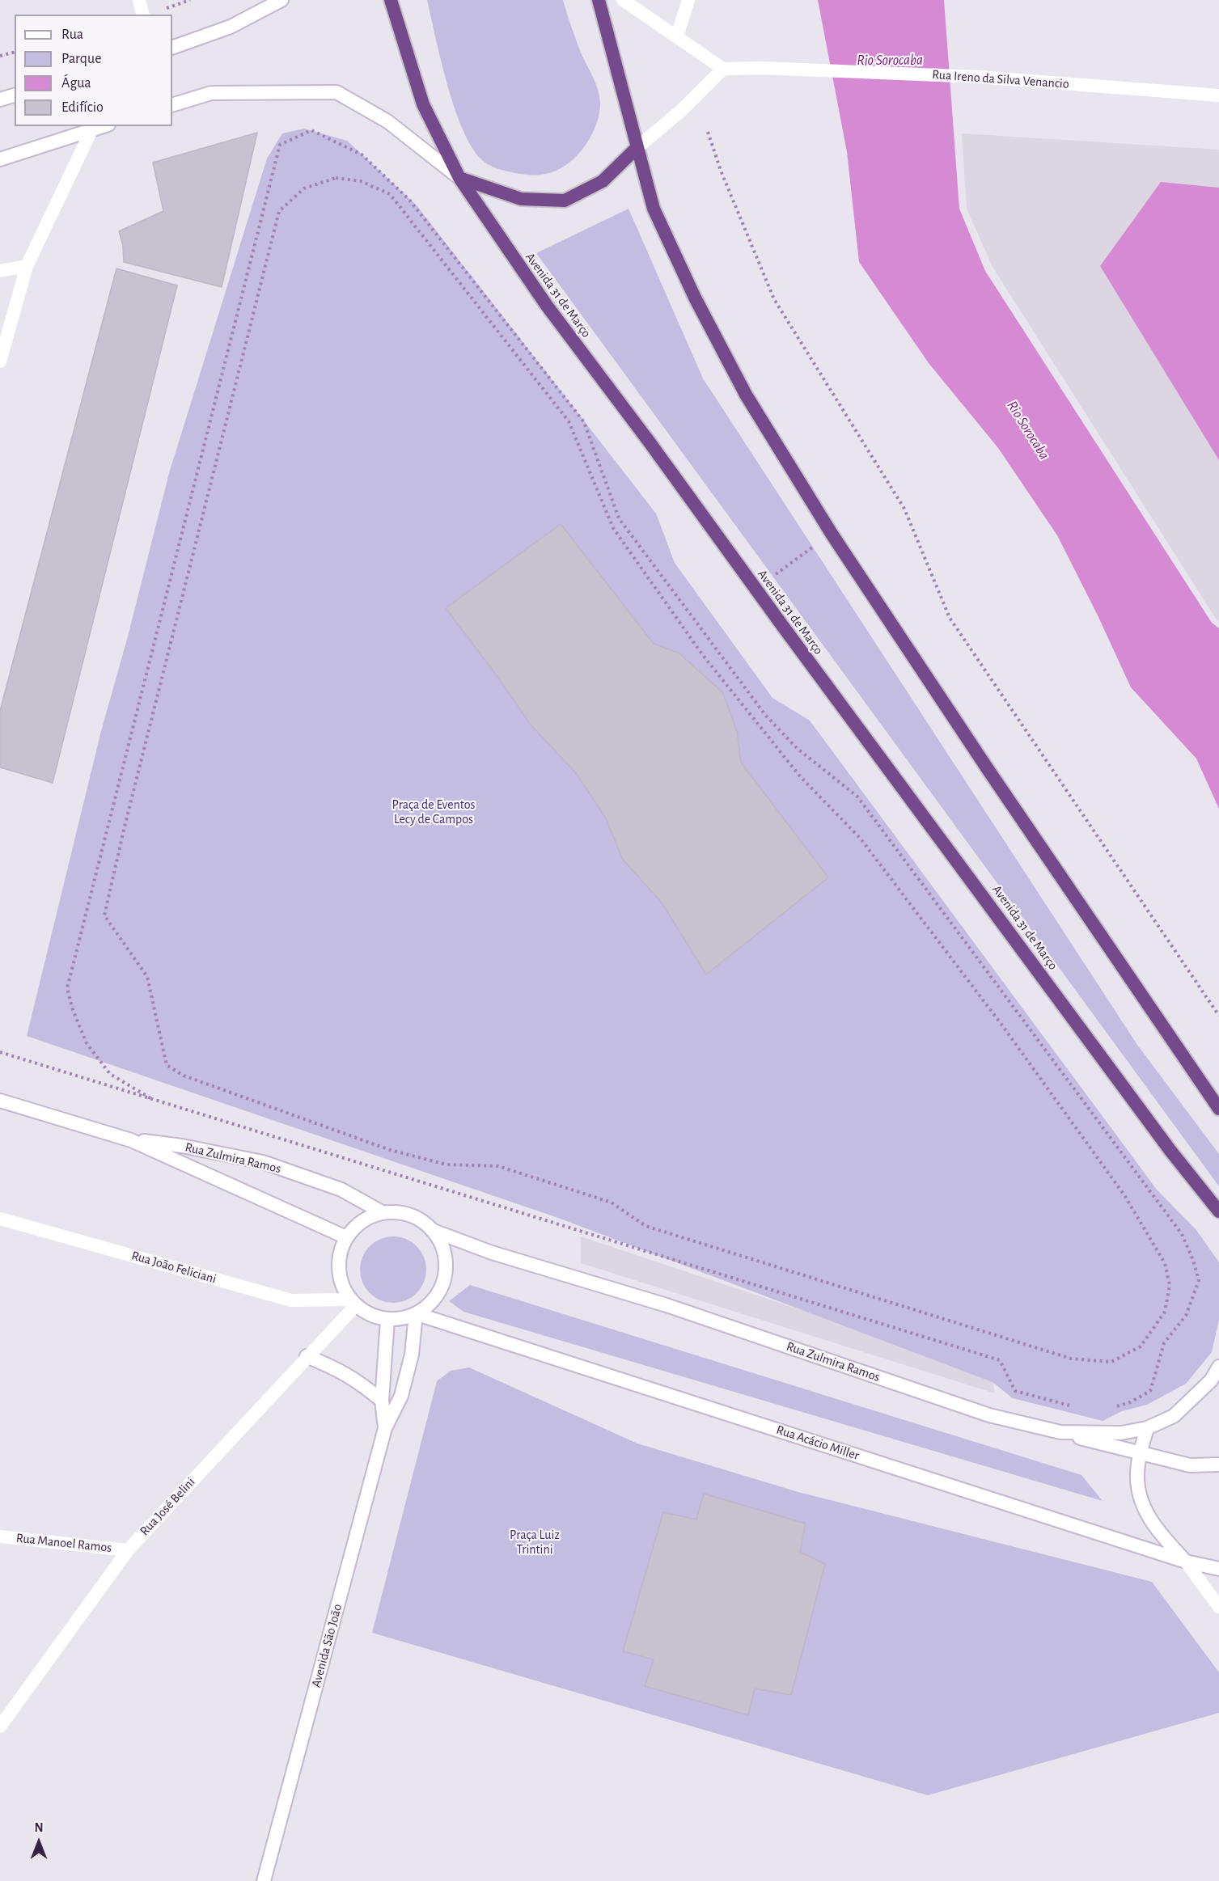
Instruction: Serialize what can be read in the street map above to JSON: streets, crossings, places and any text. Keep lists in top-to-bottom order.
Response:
{
  "streets": {
    "highway": ["Avenida 31 de Março"],
    "main road": [
      "Rua Ireno da Silva Venancio",
      "Rua Zulmira Ramos",
      "Rua João Feliciani",
      "Rua Acácio Miller",
      "Rua José Belini",
      "Rua Manoel Ramos",
      "Avenida São João"
    ]
  },
  "crossings": [
    ["Rua Zulmira Ramos", "Rua João Feliciani"],
    ["Rua Zulmira Ramos", "Rua Acácio Miller"],
    ["Rua Zulmira Ramos", "Rua José Belini"],
    ["Rua Zulmira Ramos", "Avenida São João"],
    ["Rua João Feliciani", "Rua Acácio Miller"],
    ["Rua João Feliciani", "Rua José Belini"],
    ["Rua João Feliciani", "Avenida São João"],
    ["Rua Acácio Miller", "Rua José Belini"],
    ["Rua Acácio Miller", "Avenida São João"],
    ["Rua José Belini", "Rua Manoel Ramos"],
    ["Rua José Belini", "Avenida São João"]
  ],
  "water": ["Rio Sorocaba"],
  "parks": ["Praça de Eventos Lecy de Campos", "Praça Luiz Trintini"],
  "legend": [
    "Rua",
    "Parque",
    "Água",
    "Edifício"
  ],
  "north": "top"
}
